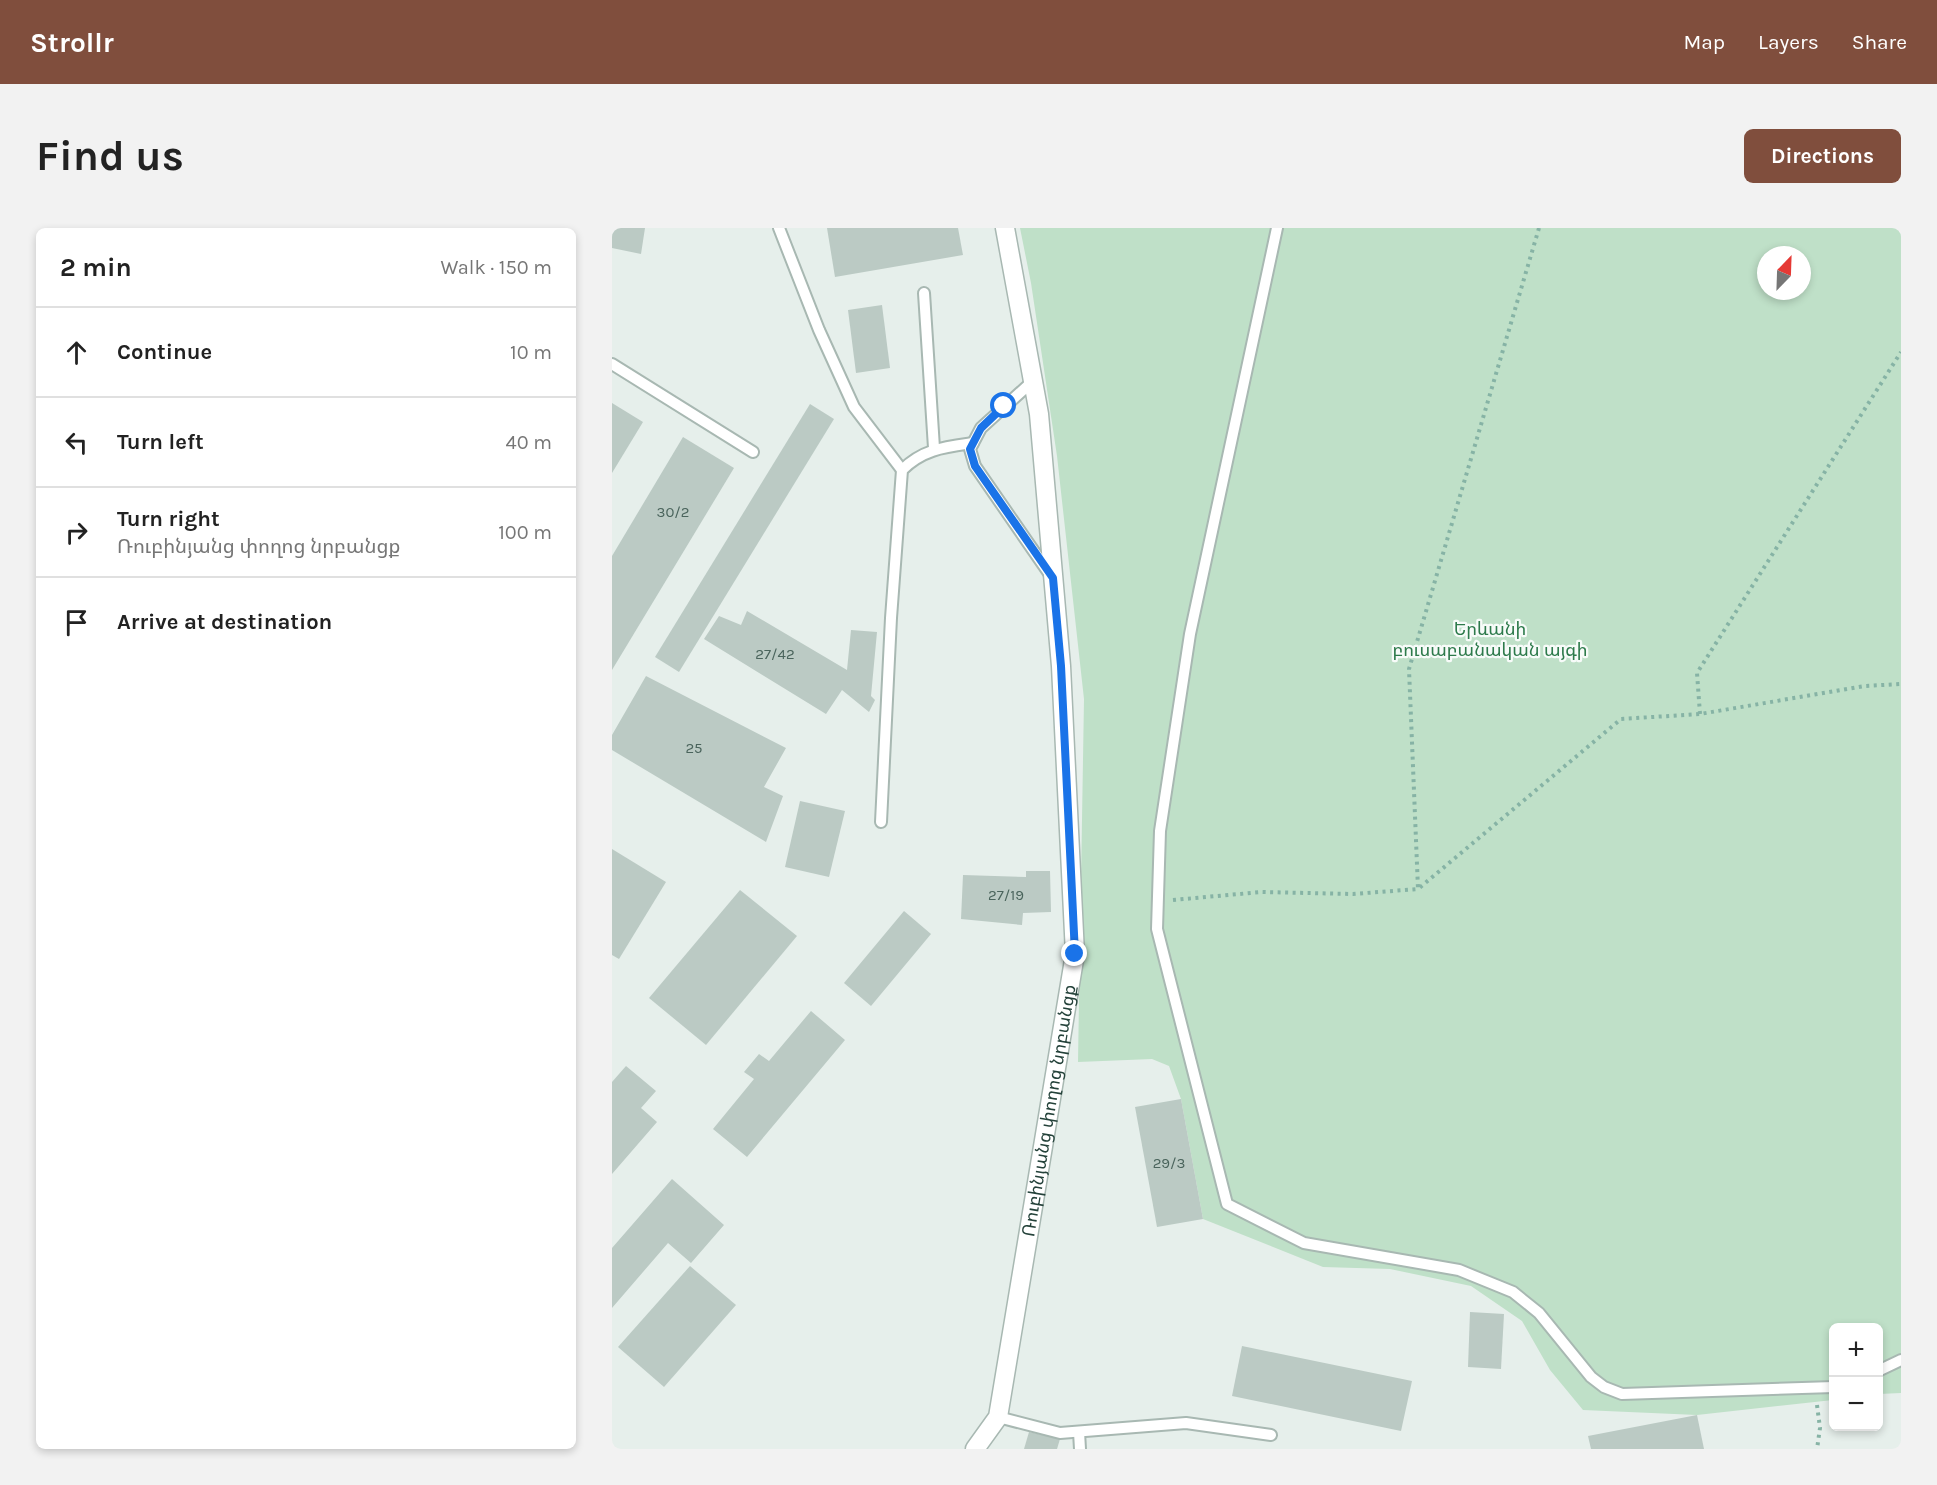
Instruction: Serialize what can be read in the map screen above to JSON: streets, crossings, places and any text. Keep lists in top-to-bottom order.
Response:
{
  "streets": {
    "street": ["Ռուբինյանց փողոց նրբանցք"]
  },
  "parks": ["Երևանի բուսաբանական այգի"],
  "house_numbers": [
    "30/2",
    "27/42",
    "25",
    "27/19",
    "29/3"
  ],
  "north": "top right",
  "page": {
    "header": "Strollr",
    "nav": ["Map", "Layers", "Share"],
    "buttons": "Directions",
    "title": "Find us",
    "heading": ["2 min", "Walk · 150 m"],
    "list": [
      ["Continue", "10 m"],
      ["Turn left", "40 m"],
      ["Turn right", "Ռուբինյանց փողոց նրբանցք", "100 m"],
      "Arrive at destination"
    ],
    "map_buttons": ["+", "−"]
  }
}
